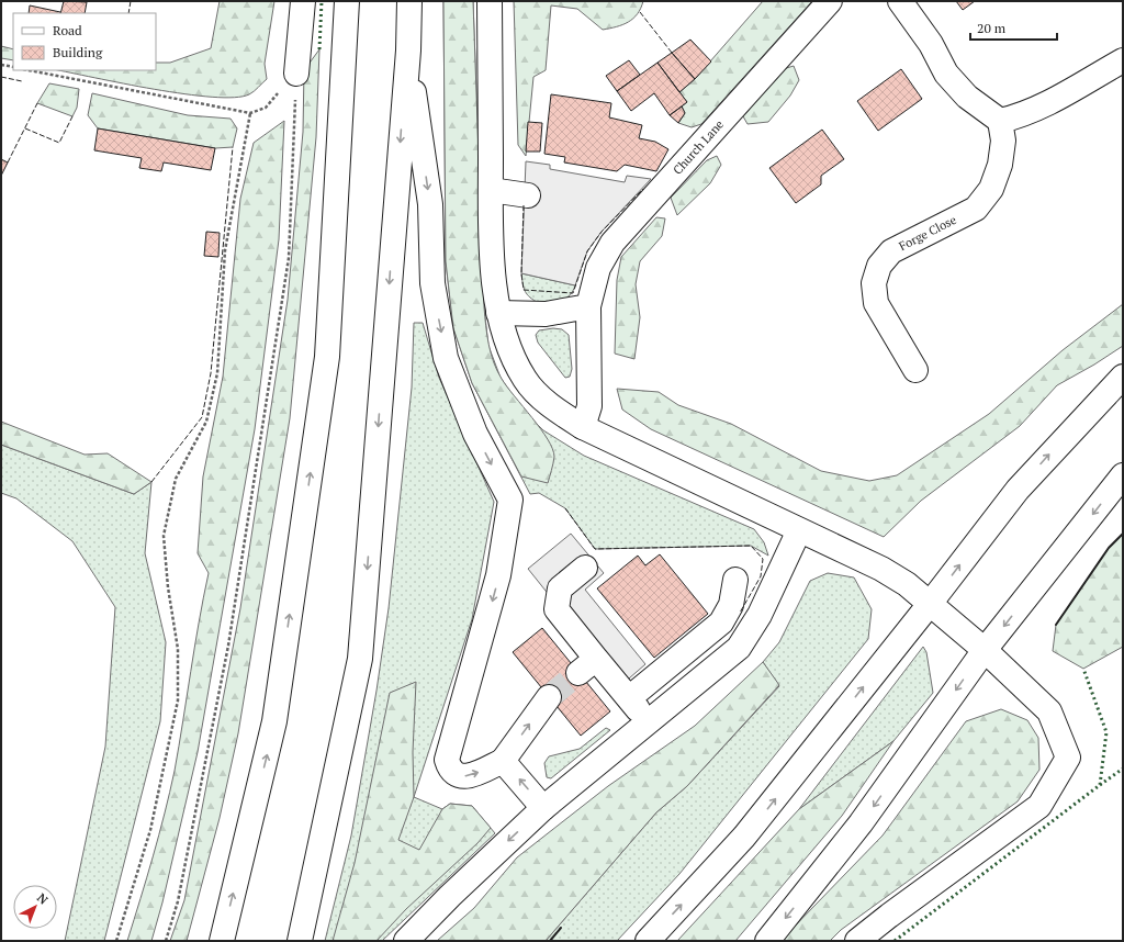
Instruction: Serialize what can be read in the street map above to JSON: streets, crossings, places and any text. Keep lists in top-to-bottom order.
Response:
{
  "streets": {
    "main road": ["Church Lane", "Forge Close"]
  },
  "legend": ["Road", "Building"],
  "scale_bar": "20 m",
  "north": "top right"
}
